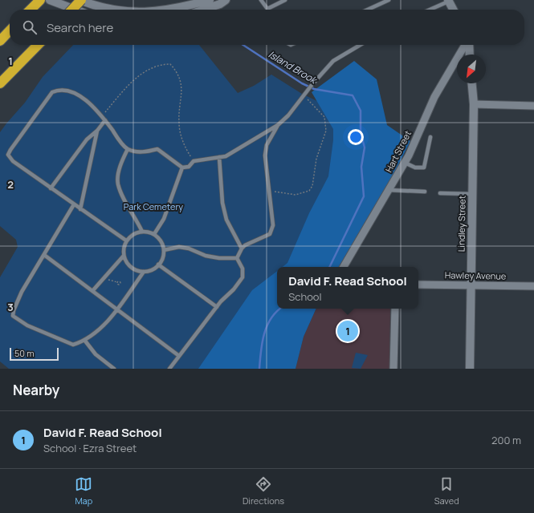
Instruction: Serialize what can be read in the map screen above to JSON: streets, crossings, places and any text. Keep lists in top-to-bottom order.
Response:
{
  "streets": {
    "main road": ["Lindley Street"],
    "street": ["Hart Street", "Hawley Avenue"]
  },
  "crossings": [
    ["Lindley Street", "Hawley Avenue"]
  ],
  "water": ["Island Brook"],
  "parks": ["Park Cemetery"],
  "scale_bar": "50 m",
  "north": "bottom left",
  "page": {
    "search": "Search here",
    "popup": ["David F. Read School", "School"],
    "pins": "1",
    "scale": "50 m",
    "heading": "Nearby",
    "list": [
      {
        "mark": "1",
        "name": "David F. Read School",
        "note": "School · Ezra Street",
        "value": "200 m"
      }
    ],
    "nav": ["Map", "Directions", "Saved"]
  },
  "grid": {
    "rows": ["1", "2", "3"]
  }
}
